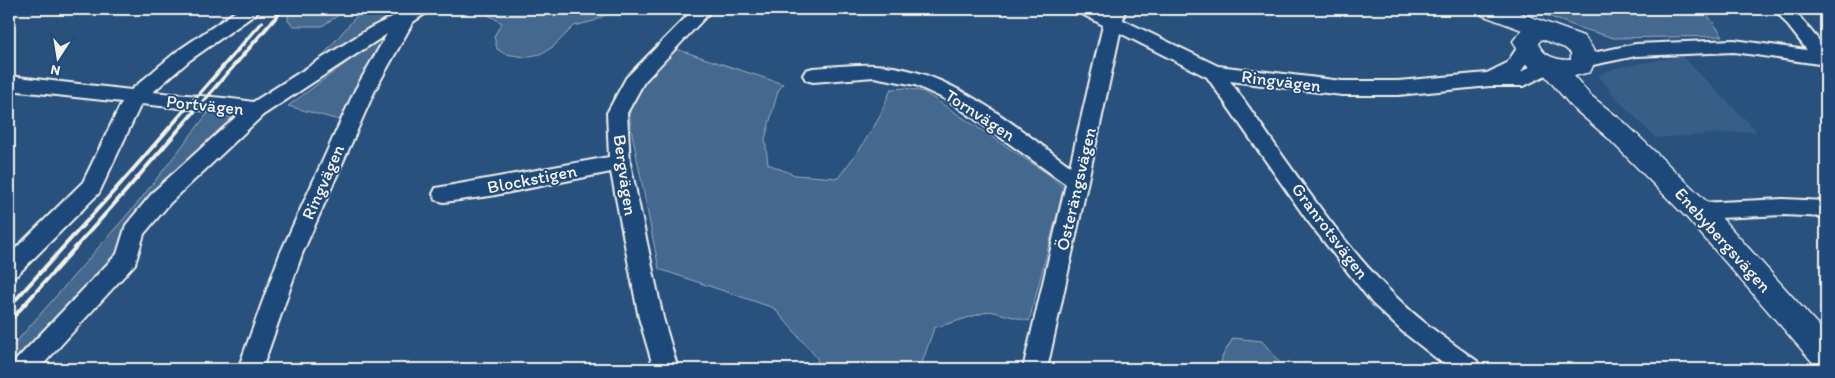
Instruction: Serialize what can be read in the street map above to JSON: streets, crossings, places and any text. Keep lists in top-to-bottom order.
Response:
{
  "streets": {
    "main road": ["Enebybergsvägen"],
    "street": [
      "Ringvägen",
      "Portvägen",
      "Tornvägen",
      "Bergvägen",
      "Blockstigen",
      "Österängsvägen",
      "Granrotsvägen"
    ]
  },
  "crossings": [
    ["Ringvägen", "Portvägen"],
    ["Ringvägen", "Österängsvägen"],
    ["Ringvägen", "Granrotsvägen"],
    ["Ringvägen", "Enebybergsvägen"],
    ["Tornvägen", "Österängsvägen"],
    ["Bergvägen", "Blockstigen"]
  ],
  "north": "bottom"
}
